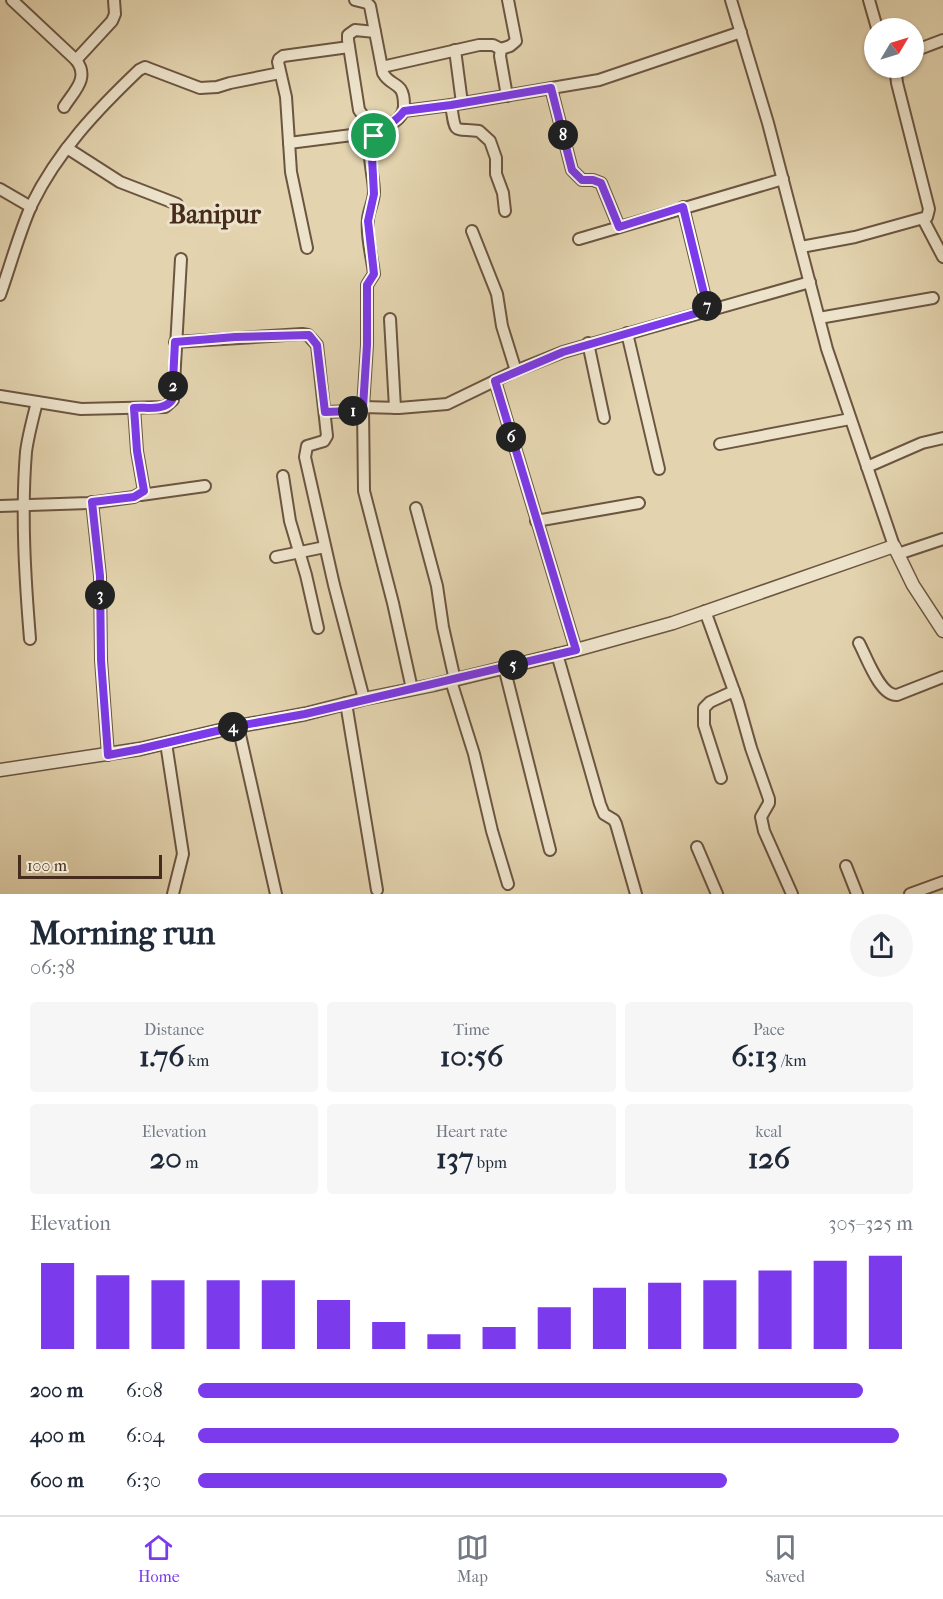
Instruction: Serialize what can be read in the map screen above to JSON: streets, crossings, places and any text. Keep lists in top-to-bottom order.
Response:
{
  "districts": ["Banipur"],
  "scale_bar": "100 m",
  "north": "top right",
  "page": {
    "pins": [
      "8",
      "7",
      "2",
      "1",
      "6",
      "3",
      "5",
      "4"
    ],
    "scale": "100 m",
    "heading": ["Morning run", "06:38"],
    "stats": [
      ["Distance", "1.76 km"],
      ["Time", "10:56"],
      ["Pace", "6:13 /km"],
      ["Elevation", "20 m"],
      ["Heart rate", "137 bpm"],
      ["kcal", "126"]
    ],
    "chart": ["Elevation", "305–325 m"],
    "list": [
      {
        "name": "200 m",
        "note": "6:08"
      },
      {
        "name": "400 m",
        "note": "6:04"
      },
      {
        "name": "600 m",
        "note": "6:30"
      }
    ],
    "tabs": ["Home", "Map", "Saved"]
  }
}
